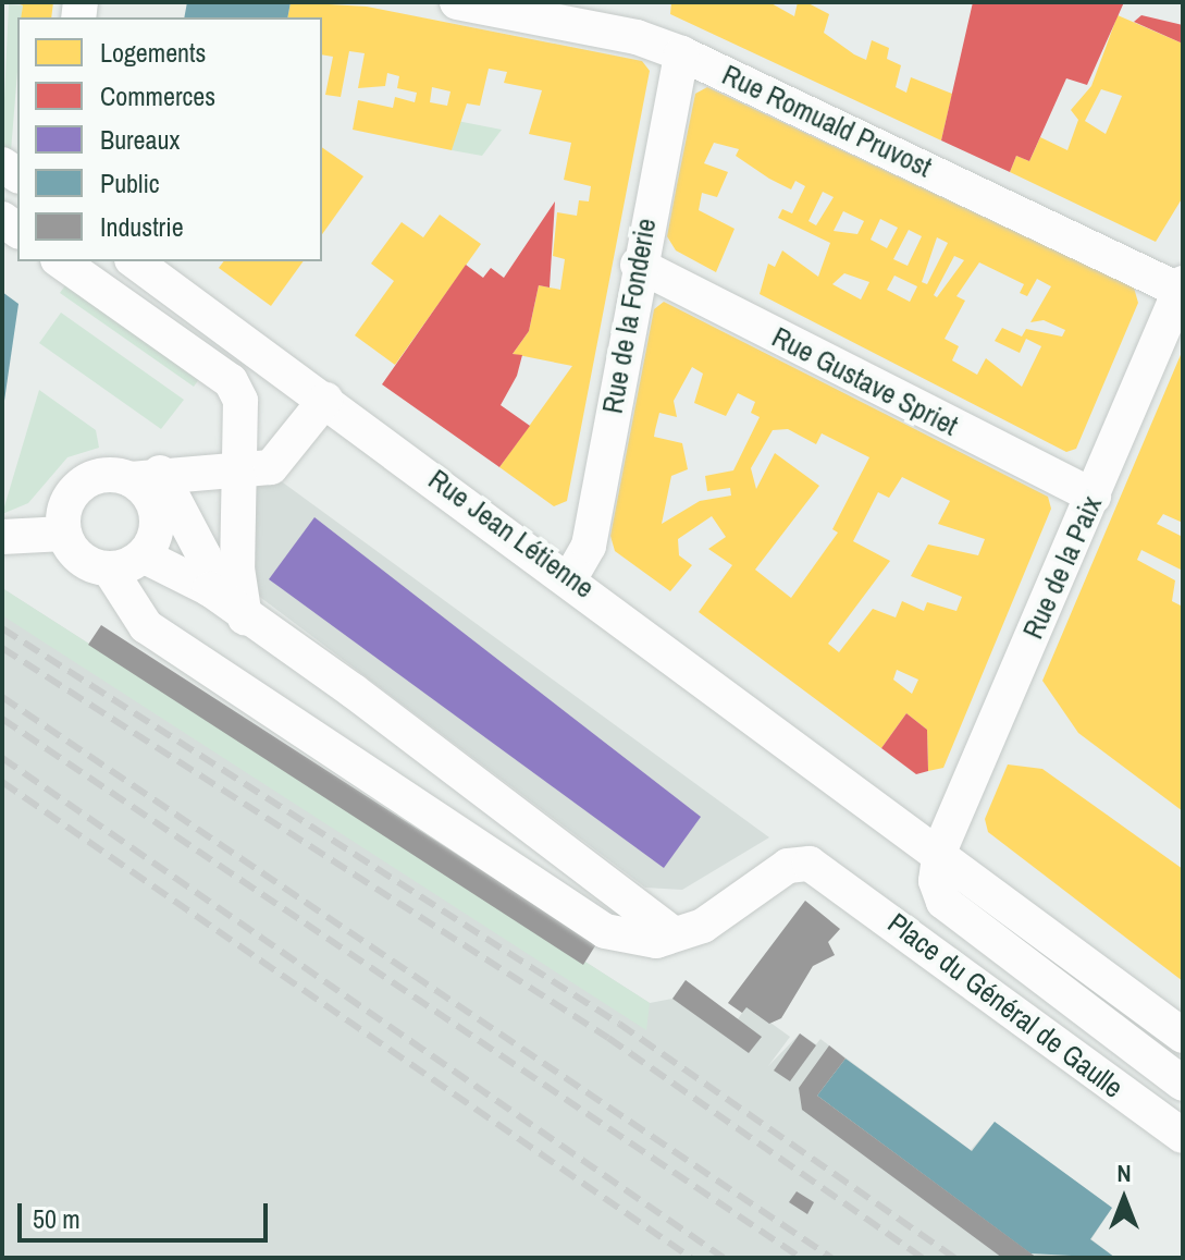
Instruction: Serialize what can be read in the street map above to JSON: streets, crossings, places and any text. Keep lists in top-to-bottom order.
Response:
{
  "streets": {
    "street": [
      "Rue Romuald Pruvost",
      "Rue de la Fonderie",
      "Rue Gustave Spriet",
      "Rue Jean Létienne",
      "Rue de la Paix",
      "Place du Général de Gaulle"
    ]
  },
  "crossings": [
    ["Rue Romuald Pruvost", "Rue de la Fonderie"],
    ["Rue Romuald Pruvost", "Rue de la Paix"],
    ["Rue de la Fonderie", "Rue Gustave Spriet"],
    ["Rue de la Fonderie", "Rue Jean Létienne"],
    ["Rue Gustave Spriet", "Rue de la Paix"],
    ["Rue Jean Létienne", "Rue de la Paix"]
  ],
  "legend": [
    "Logements",
    "Commerces",
    "Bureaux",
    "Public",
    "Industrie"
  ],
  "scale_bar": "50 m",
  "north": "top"
}
